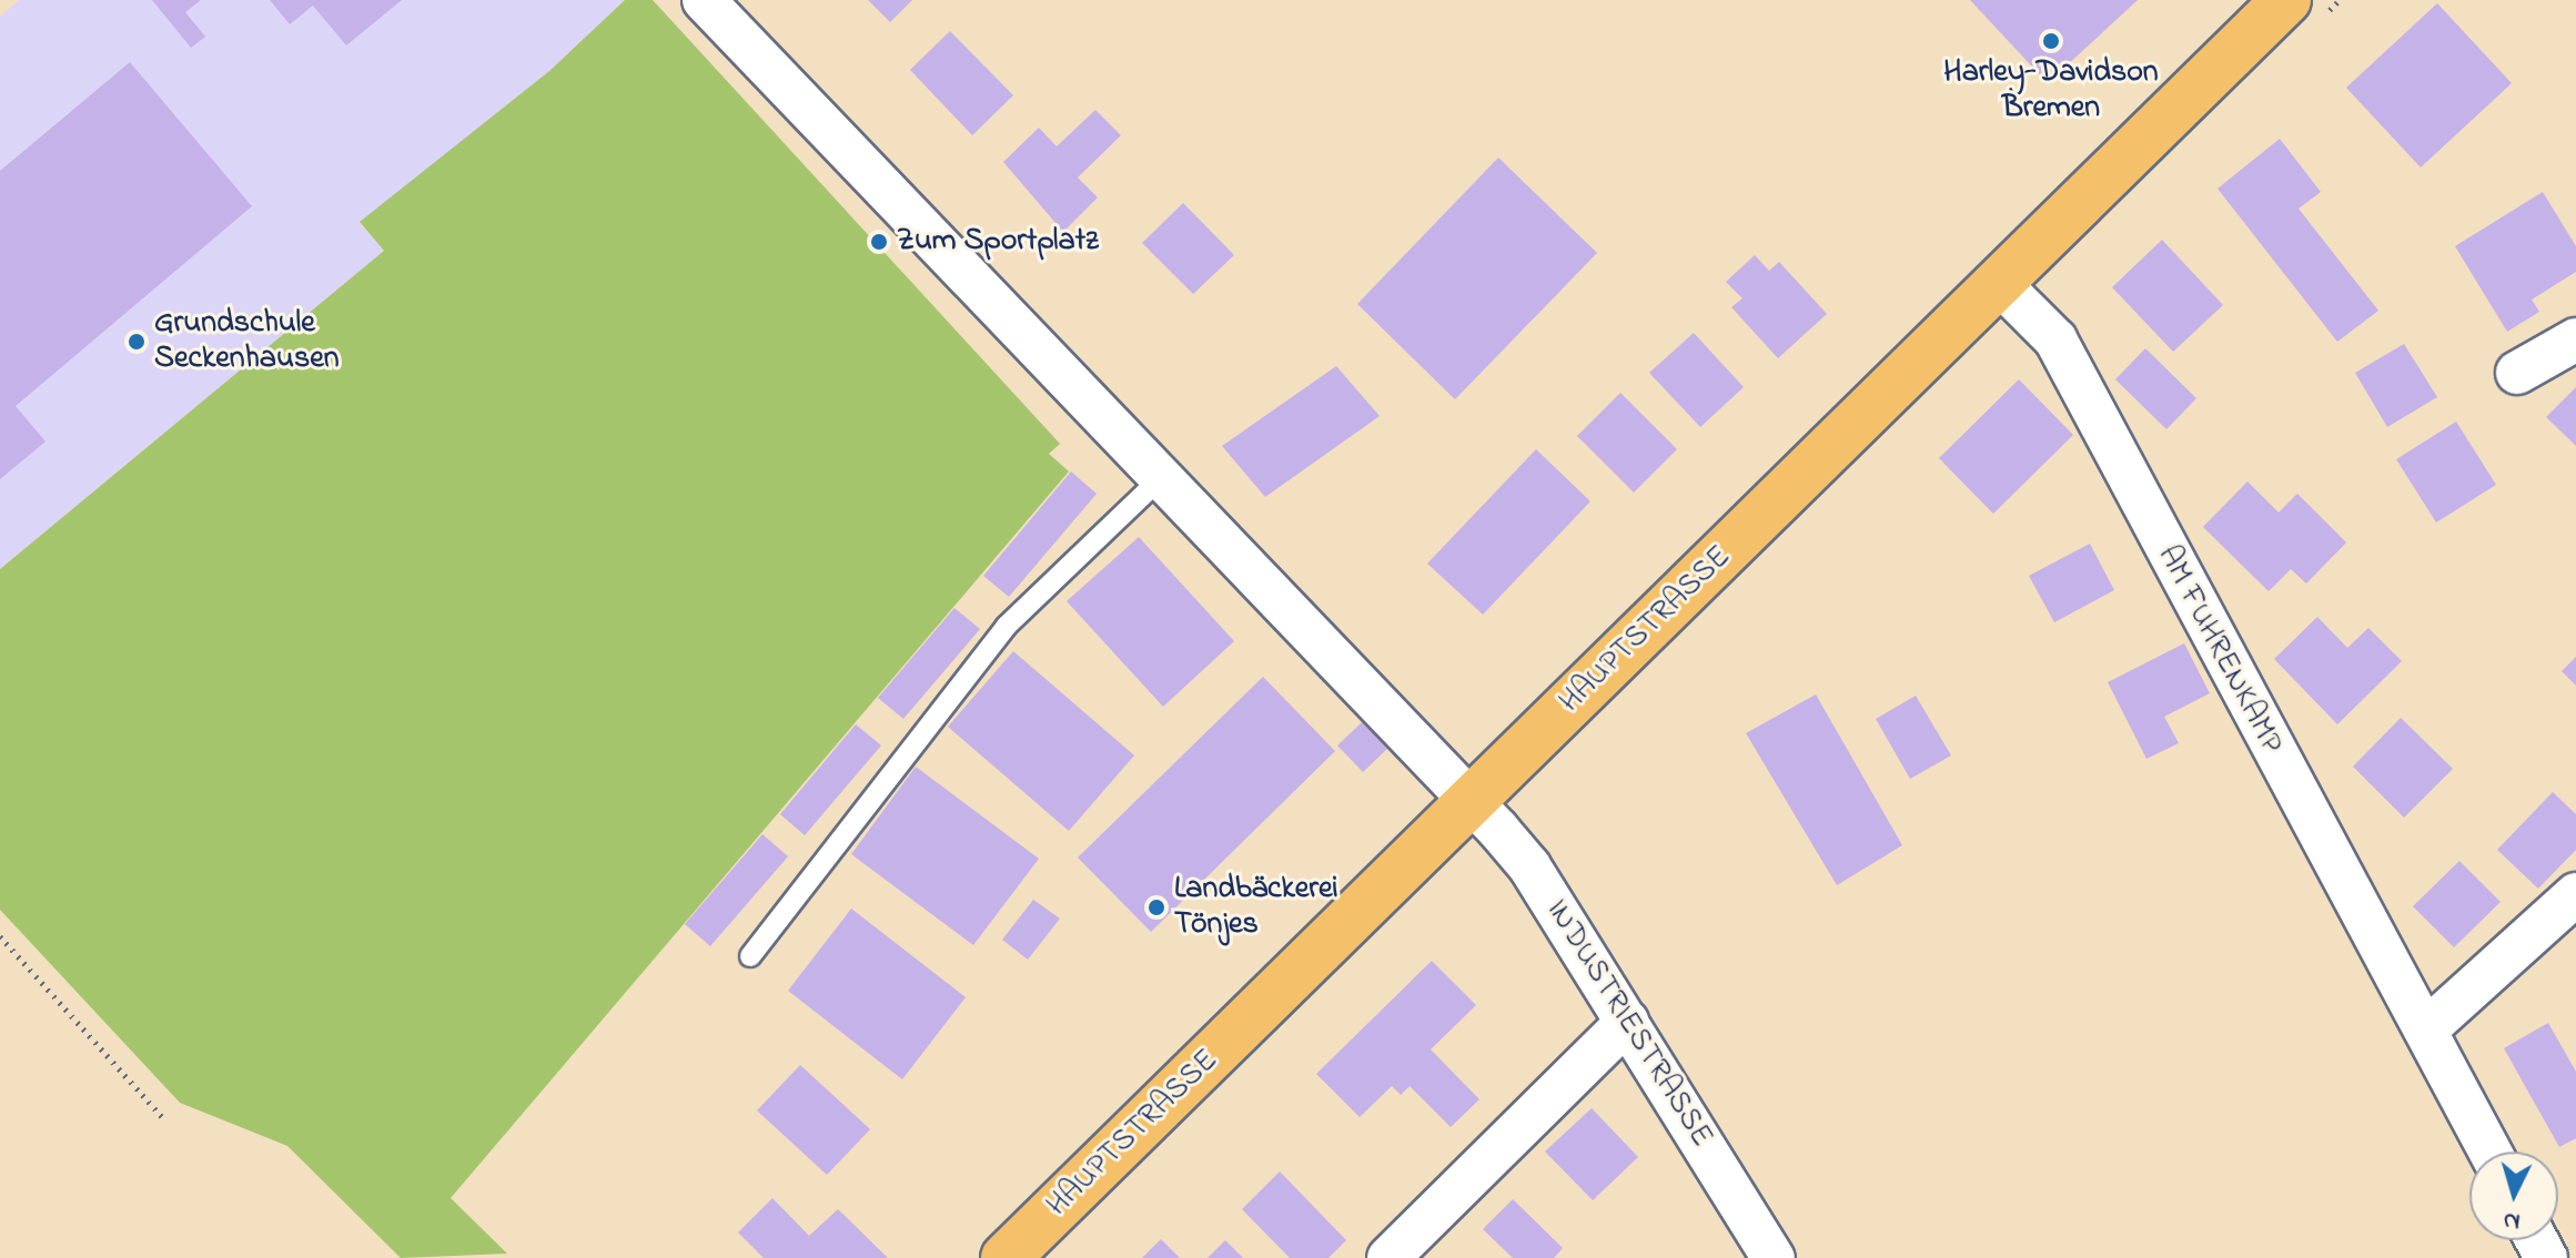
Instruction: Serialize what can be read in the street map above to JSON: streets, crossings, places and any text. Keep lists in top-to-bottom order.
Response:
{
  "streets": {
    "main road": ["HAUPTSTRASSE"],
    "street": ["AM FUHRENKAMP", "INDUSTRIESTRASSE"]
  },
  "crossings": [
    ["HAUPTSTRASSE", "AM FUHRENKAMP"],
    ["HAUPTSTRASSE", "INDUSTRIESTRASSE"]
  ],
  "places": [
    "Harley-Davidson Bremen",
    "Zum Sportplatz",
    "Grundschule Seckenhausen",
    "Landbäckerei Tönjes"
  ],
  "north": "bottom"
}
